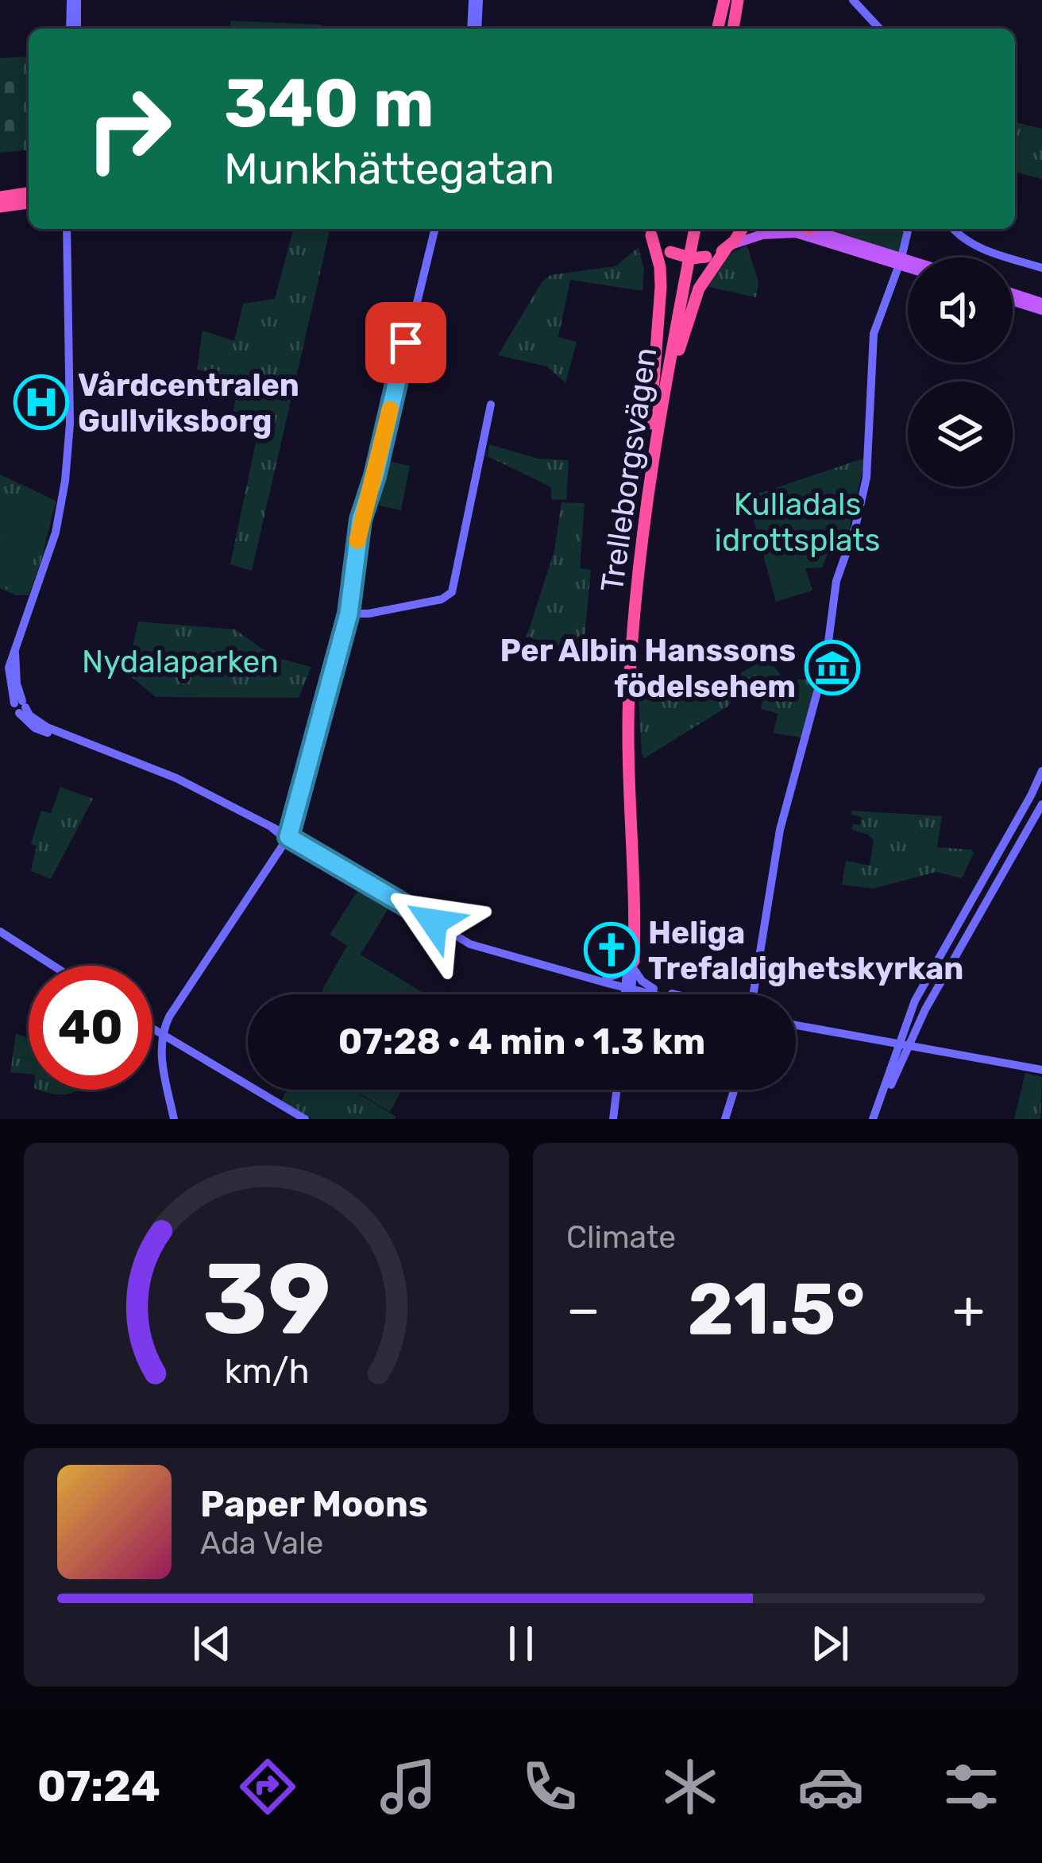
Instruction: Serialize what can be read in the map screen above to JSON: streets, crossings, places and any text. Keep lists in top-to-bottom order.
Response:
{
  "streets": {
    "highway": ["Trelleborgsvägen"]
  },
  "parks": ["Kulladals idrottsplats", "Nydalaparken"],
  "places": {
    "hospital": ["Vårdcentralen Gullviksborg"],
    "museum": ["Per Albin Hanssons födelsehem"],
    "church": ["Heliga Trefaldighetskyrkan"]
  },
  "page": {
    "turn": ["340 m", "Munkhättegatan"],
    "limit": "40",
    "trip": "07:28 · 4 min · 1.3 km",
    "tile": "Climate",
    "heat": ["−", "21.5°", "+"],
    "song": ["Paper Moons", "Ada Vale"],
    "tabs": "07:24",
    "gauge": ["39", "km/h"]
  }
}
